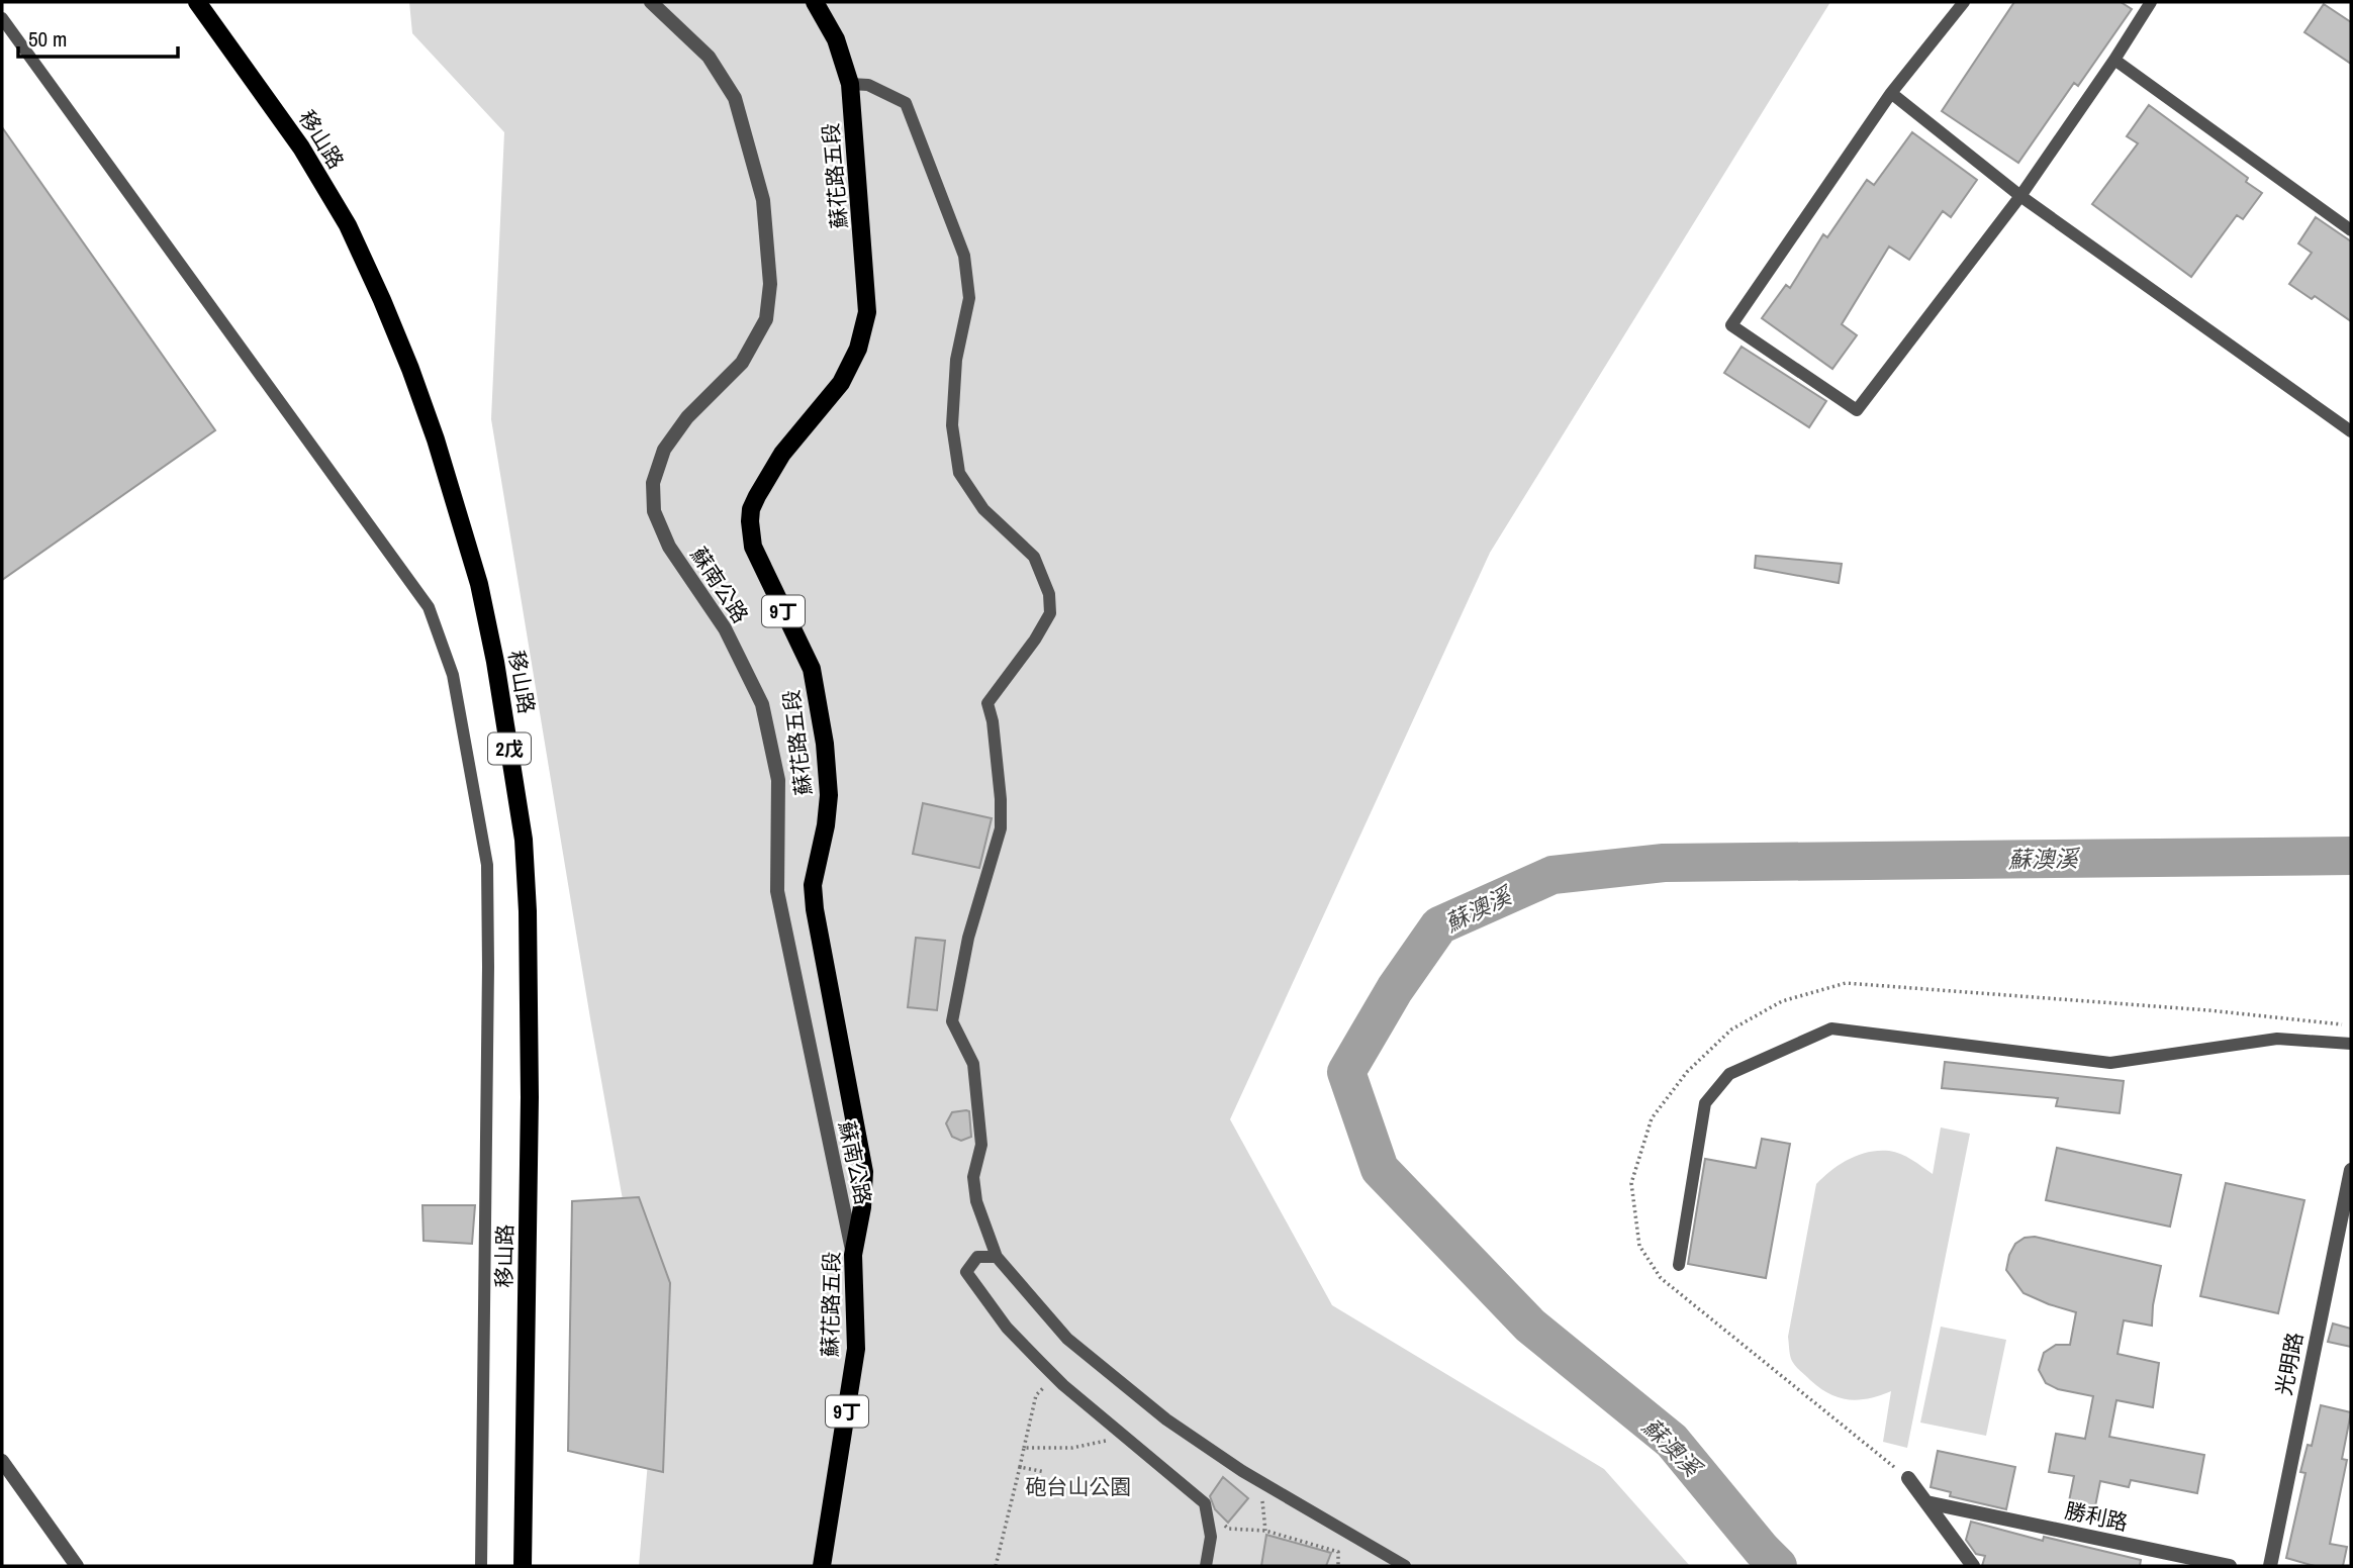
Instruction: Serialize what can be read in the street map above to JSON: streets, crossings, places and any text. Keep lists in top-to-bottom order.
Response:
{
  "streets": {
    "main road": [
      "移山路",
      "蘇花路五段",
      "9丁",
      "2戊"
    ],
    "street": ["蘇南公路", "光明路", "勝利路"]
  },
  "crossings": [
    ["蘇花路五段", "蘇南公路"]
  ],
  "water": ["蘇澳溪"],
  "parks": ["砲台山公園"],
  "scale_bar": "50 m"
}
